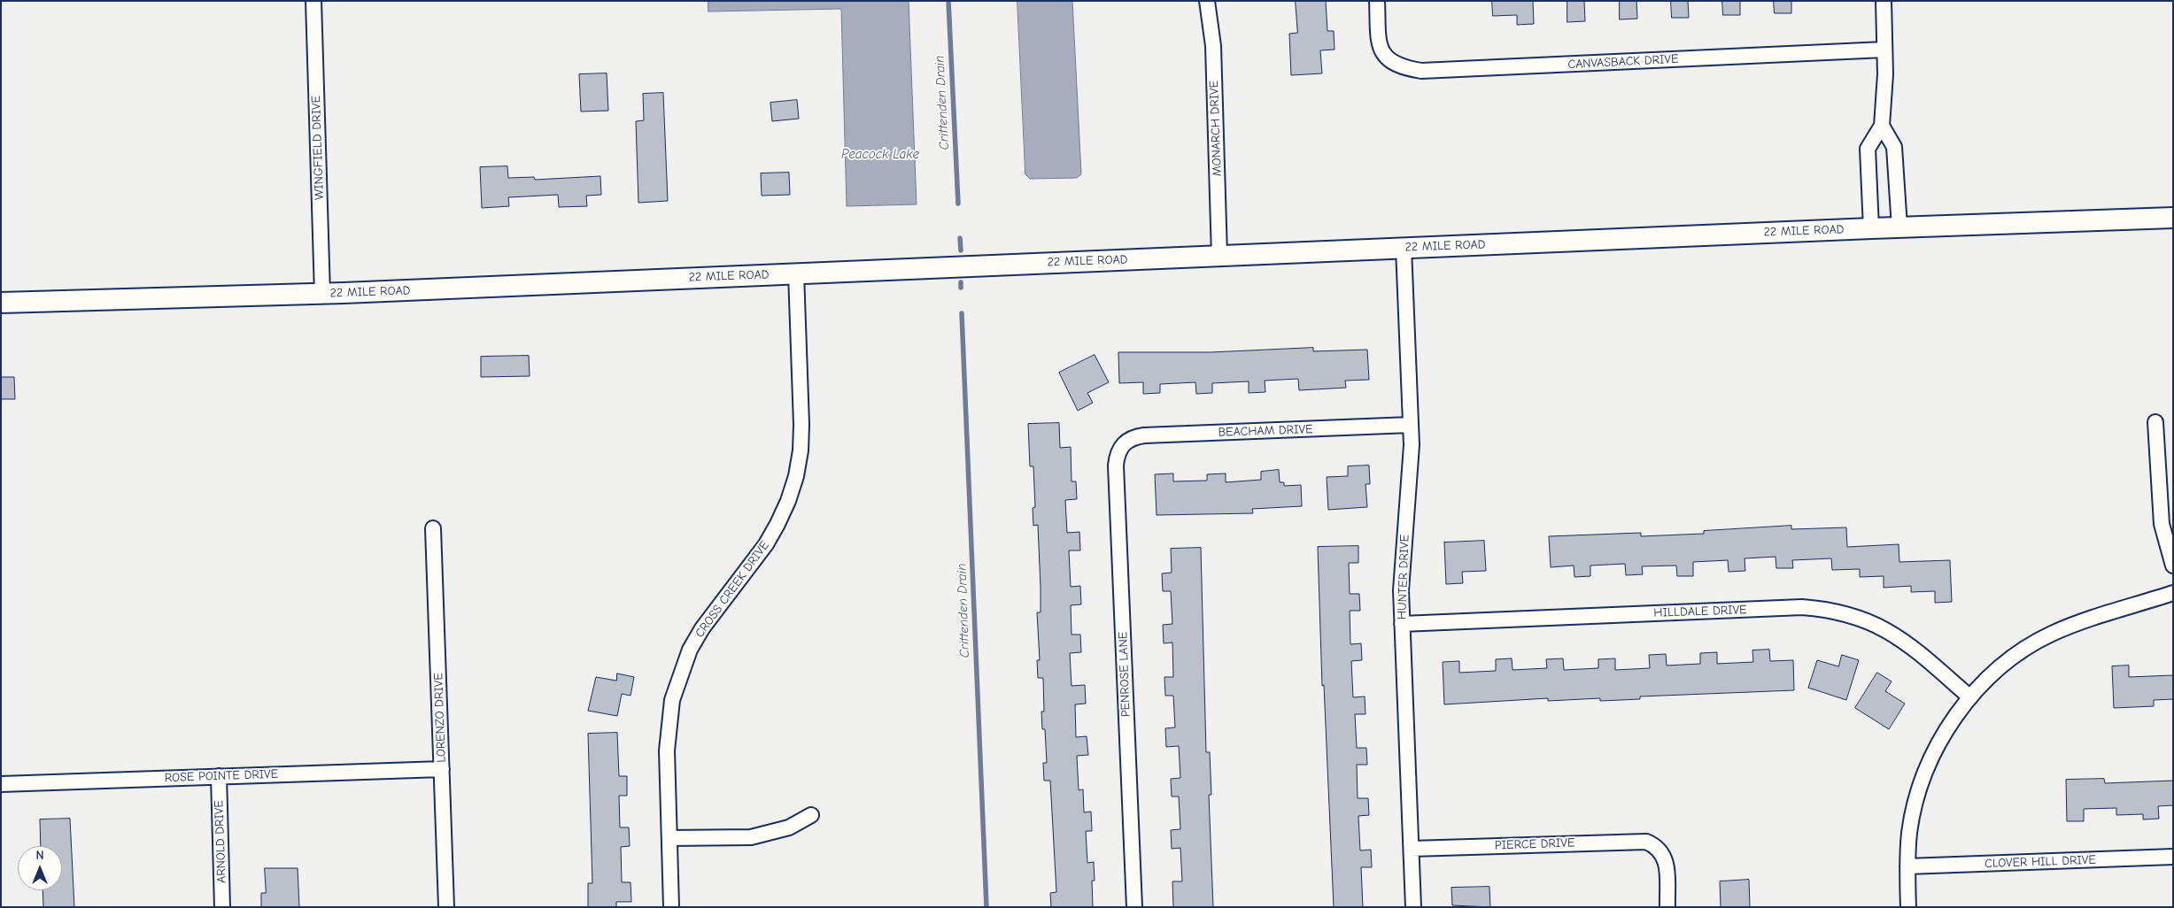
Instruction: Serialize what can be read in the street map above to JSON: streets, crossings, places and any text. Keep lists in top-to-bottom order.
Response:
{
  "streets": {
    "street": [
      "CANVASBACK DRIVE",
      "MONARCH DRIVE",
      "WINGFIELD DRIVE",
      "22 MILE ROAD",
      "BEACHAM DRIVE",
      "HUNTER DRIVE",
      "CROSS CREEK DRIVE",
      "HILLDALE DRIVE",
      "PENROSE LANE",
      "LORENZO DRIVE",
      "ROSE POINTE DRIVE",
      "ARNOLD DRIVE",
      "PIERCE DRIVE",
      "CLOVER HILL DRIVE"
    ]
  },
  "crossings": [
    ["MONARCH DRIVE", "22 MILE ROAD"],
    ["WINGFIELD DRIVE", "22 MILE ROAD"],
    ["22 MILE ROAD", "HUNTER DRIVE"],
    ["22 MILE ROAD", "CROSS CREEK DRIVE"],
    ["BEACHAM DRIVE", "HUNTER DRIVE"],
    ["BEACHAM DRIVE", "PENROSE LANE"],
    ["HUNTER DRIVE", "HILLDALE DRIVE"],
    ["HUNTER DRIVE", "PIERCE DRIVE"],
    ["LORENZO DRIVE", "ROSE POINTE DRIVE"],
    ["ROSE POINTE DRIVE", "ARNOLD DRIVE"]
  ],
  "water": ["Crittenden Drain", "Peacock Lake"],
  "north": "top"
}
